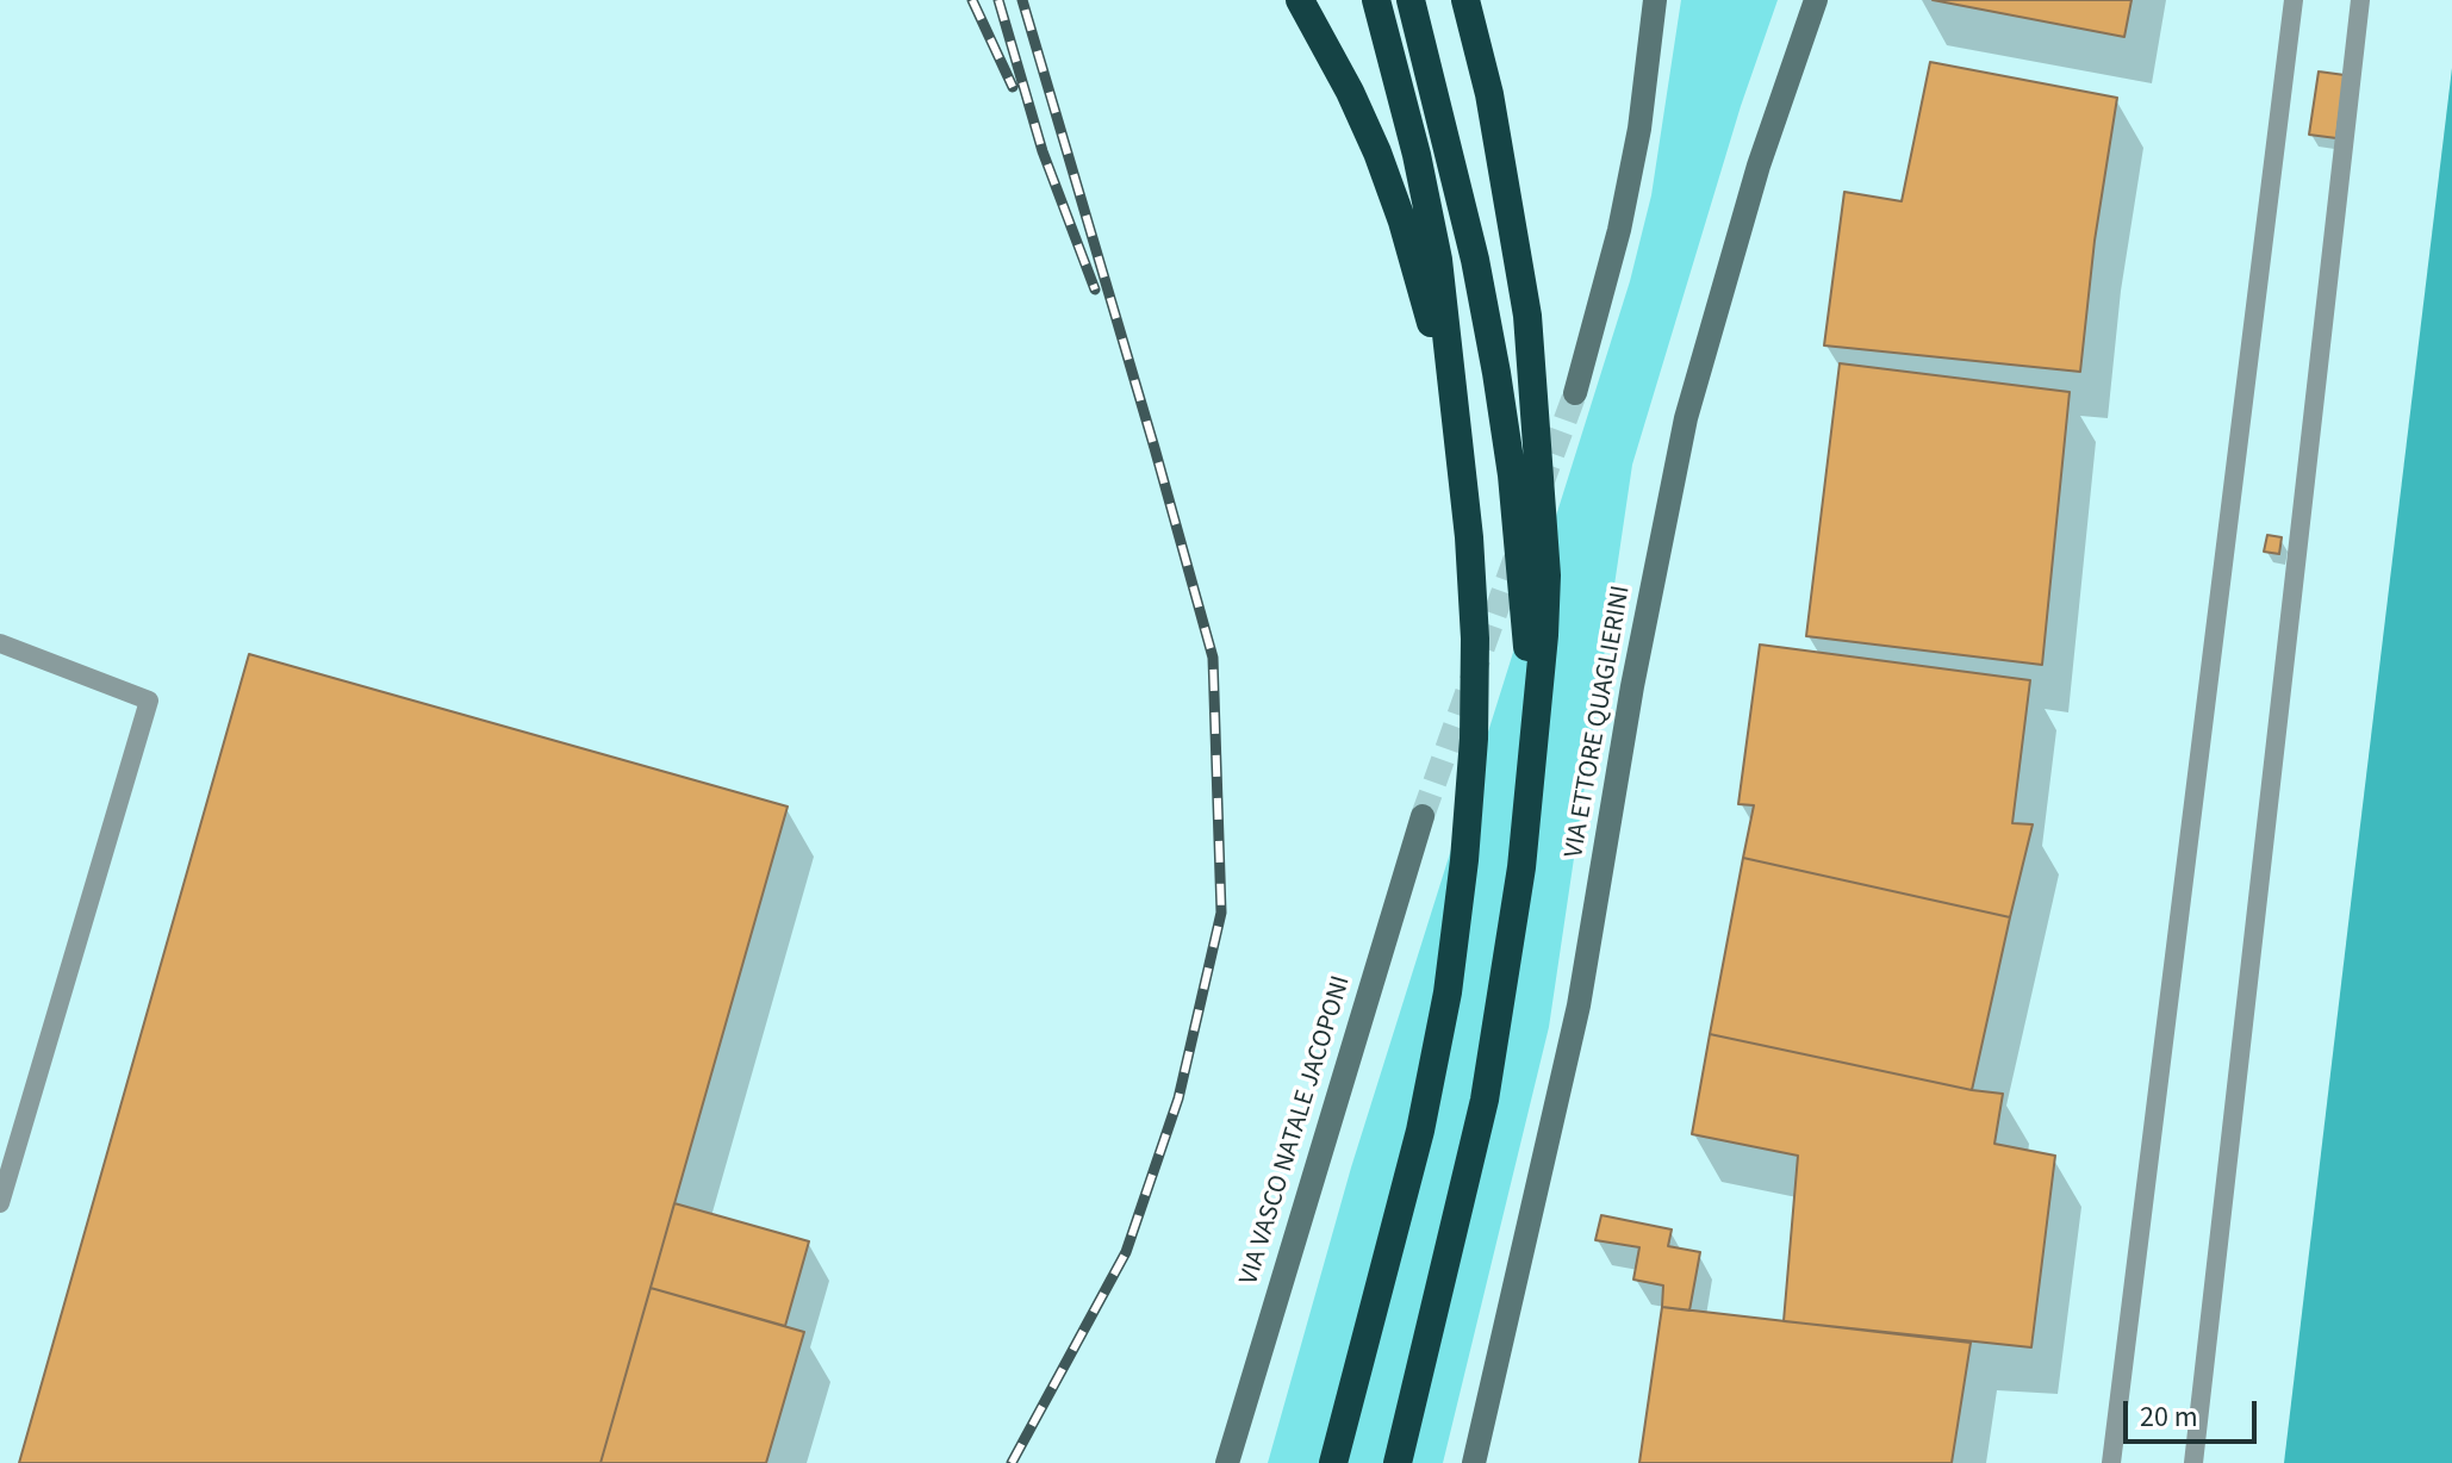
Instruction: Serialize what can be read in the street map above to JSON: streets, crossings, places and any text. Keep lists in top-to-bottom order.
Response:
{
  "streets": {
    "main road": ["VIA ETTORE QUAGLIERINI", "VIA VASCO NATALE JACOPONI"]
  },
  "scale_bar": "20 m"
}
